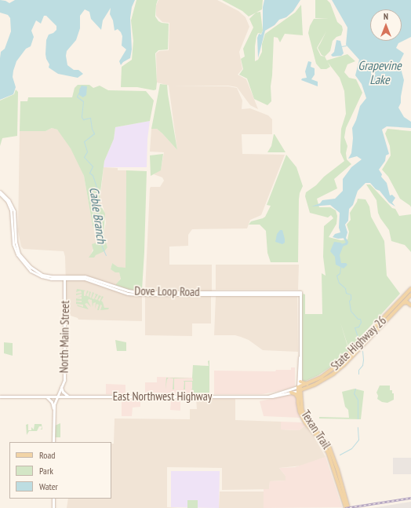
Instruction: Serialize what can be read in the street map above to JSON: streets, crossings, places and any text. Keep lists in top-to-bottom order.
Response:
{
  "streets": {
    "main road": [
      "Dove Loop Road",
      "North Main Street",
      "State Highway 26",
      "East Northwest Highway",
      "Texan Trail"
    ]
  },
  "crossings": [
    ["Dove Loop Road", "North Main Street"],
    ["North Main Street", "East Northwest Highway"],
    ["State Highway 26", "East Northwest Highway"],
    ["State Highway 26", "Texan Trail"],
    ["East Northwest Highway", "Texan Trail"]
  ],
  "water": ["Grapevine Lake", "Cable Branch"],
  "legend": ["Road", "Park", "Water"],
  "north": "top"
}
